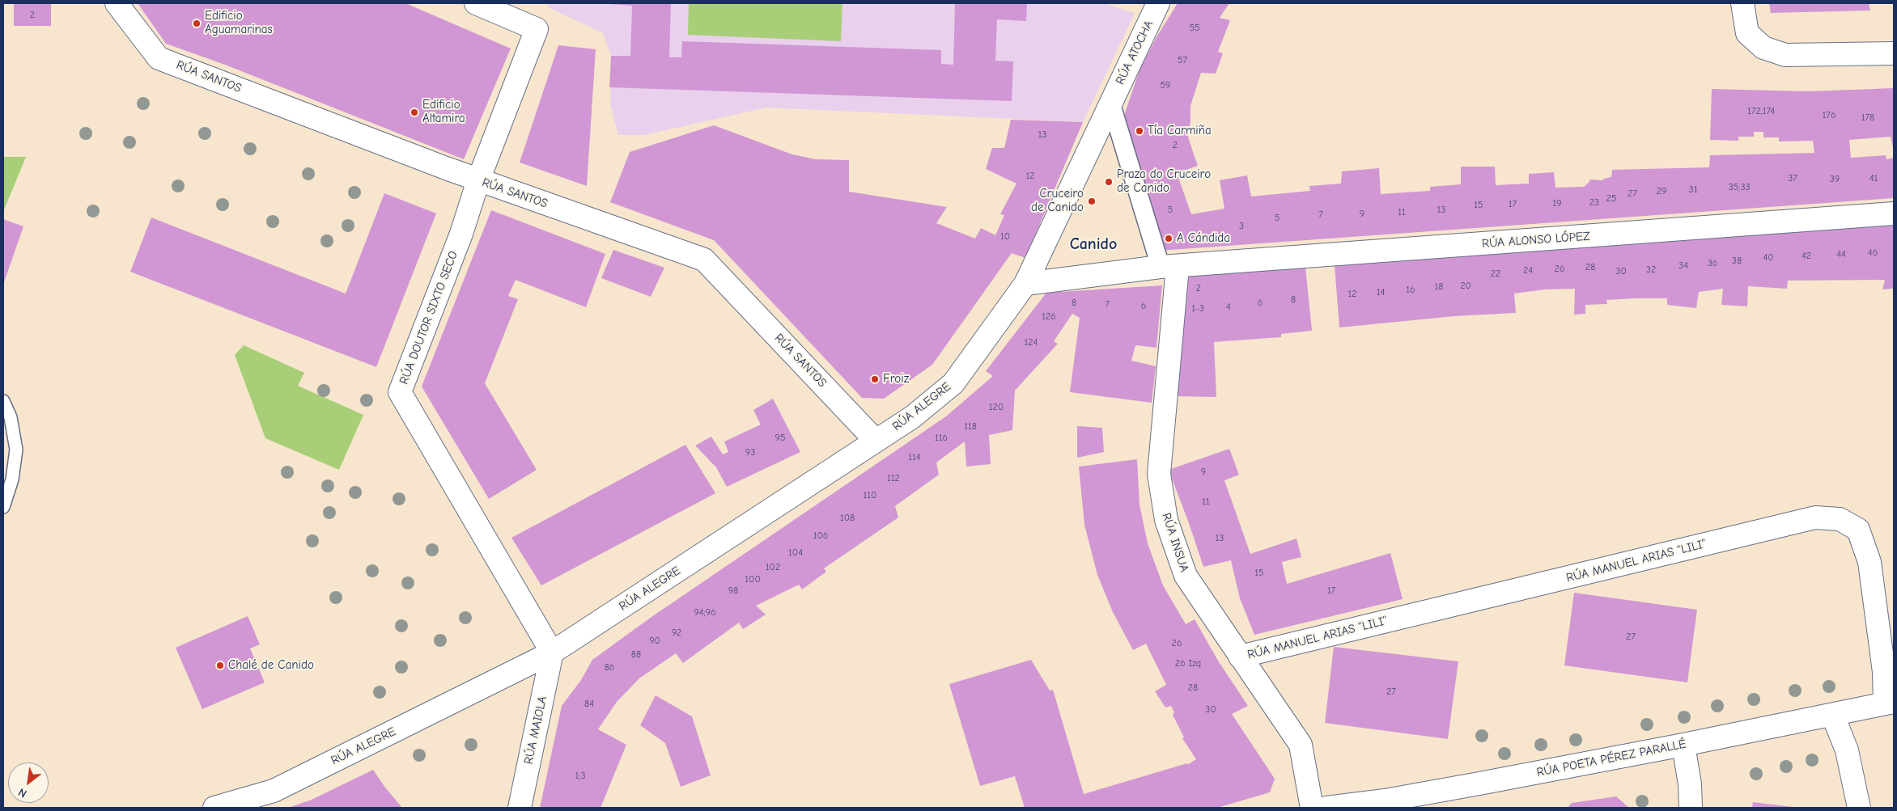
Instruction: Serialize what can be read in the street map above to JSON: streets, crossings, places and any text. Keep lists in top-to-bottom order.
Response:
{
  "streets": {
    "street": [
      "RÚA ATOCHA",
      "RÚA SANTOS",
      "RÚA ALONSO LÓPEZ",
      "RÚA DOUTOR SIXTO SECO",
      "RÚA ALEGRE",
      "RÚA INSUA",
      "RÚA MANUEL ARIAS “LILI”",
      "RÚA MAIOLA",
      "RÚA POETA PÉREZ PARALLÉ"
    ]
  },
  "crossings": [
    ["RÚA SANTOS", "RÚA DOUTOR SIXTO SECO"],
    ["RÚA SANTOS", "RÚA ALEGRE"],
    ["RÚA ALONSO LÓPEZ", "RÚA INSUA"],
    ["RÚA DOUTOR SIXTO SECO", "RÚA ALEGRE"],
    ["RÚA DOUTOR SIXTO SECO", "RÚA MAIOLA"],
    ["RÚA ALEGRE", "RÚA MAIOLA"],
    ["RÚA INSUA", "RÚA MANUEL ARIAS “LILI”"],
    ["RÚA MANUEL ARIAS “LILI”", "RÚA POETA PÉREZ PARALLÉ"]
  ],
  "districts": ["Canido"],
  "places": [
    "Edificio Aguamarinas",
    "Edificio Altamira",
    "Tía Carmiña",
    "Praza do Cruceiro de Canido",
    "Cruceiro de Canido",
    "A Cándida",
    "Froiz",
    "Chalé de Canido"
  ],
  "house_numbers": [
    "2",
    "55",
    "57",
    "59",
    "172,174",
    "176",
    "178",
    "13",
    "2",
    "12",
    "37",
    "41",
    "39",
    "35;33",
    "31",
    "29",
    "27",
    "25",
    "23",
    "19",
    "17",
    "15",
    "5",
    "13",
    "11",
    "9",
    "7",
    "5",
    "3",
    "10",
    "46",
    "44",
    "42",
    "40",
    "38",
    "36",
    "34",
    "28",
    "26",
    "32",
    "24",
    "30",
    "22",
    "20",
    "18",
    "2",
    "16",
    "14",
    "12",
    "8",
    "8",
    "6",
    "7",
    "6",
    "4",
    "1-3",
    "126",
    "124",
    "120",
    "118",
    "95",
    "116",
    "93",
    "114",
    "9",
    "112",
    "110",
    "11",
    "108",
    "106",
    "13",
    "104",
    "102",
    "15",
    "100",
    "98",
    "17",
    "94;96",
    "92",
    "27",
    "90",
    "26",
    "88",
    "26 Izq",
    "86",
    "28",
    "27",
    "84",
    "30",
    "1;3"
  ],
  "north": "bottom left"
}
